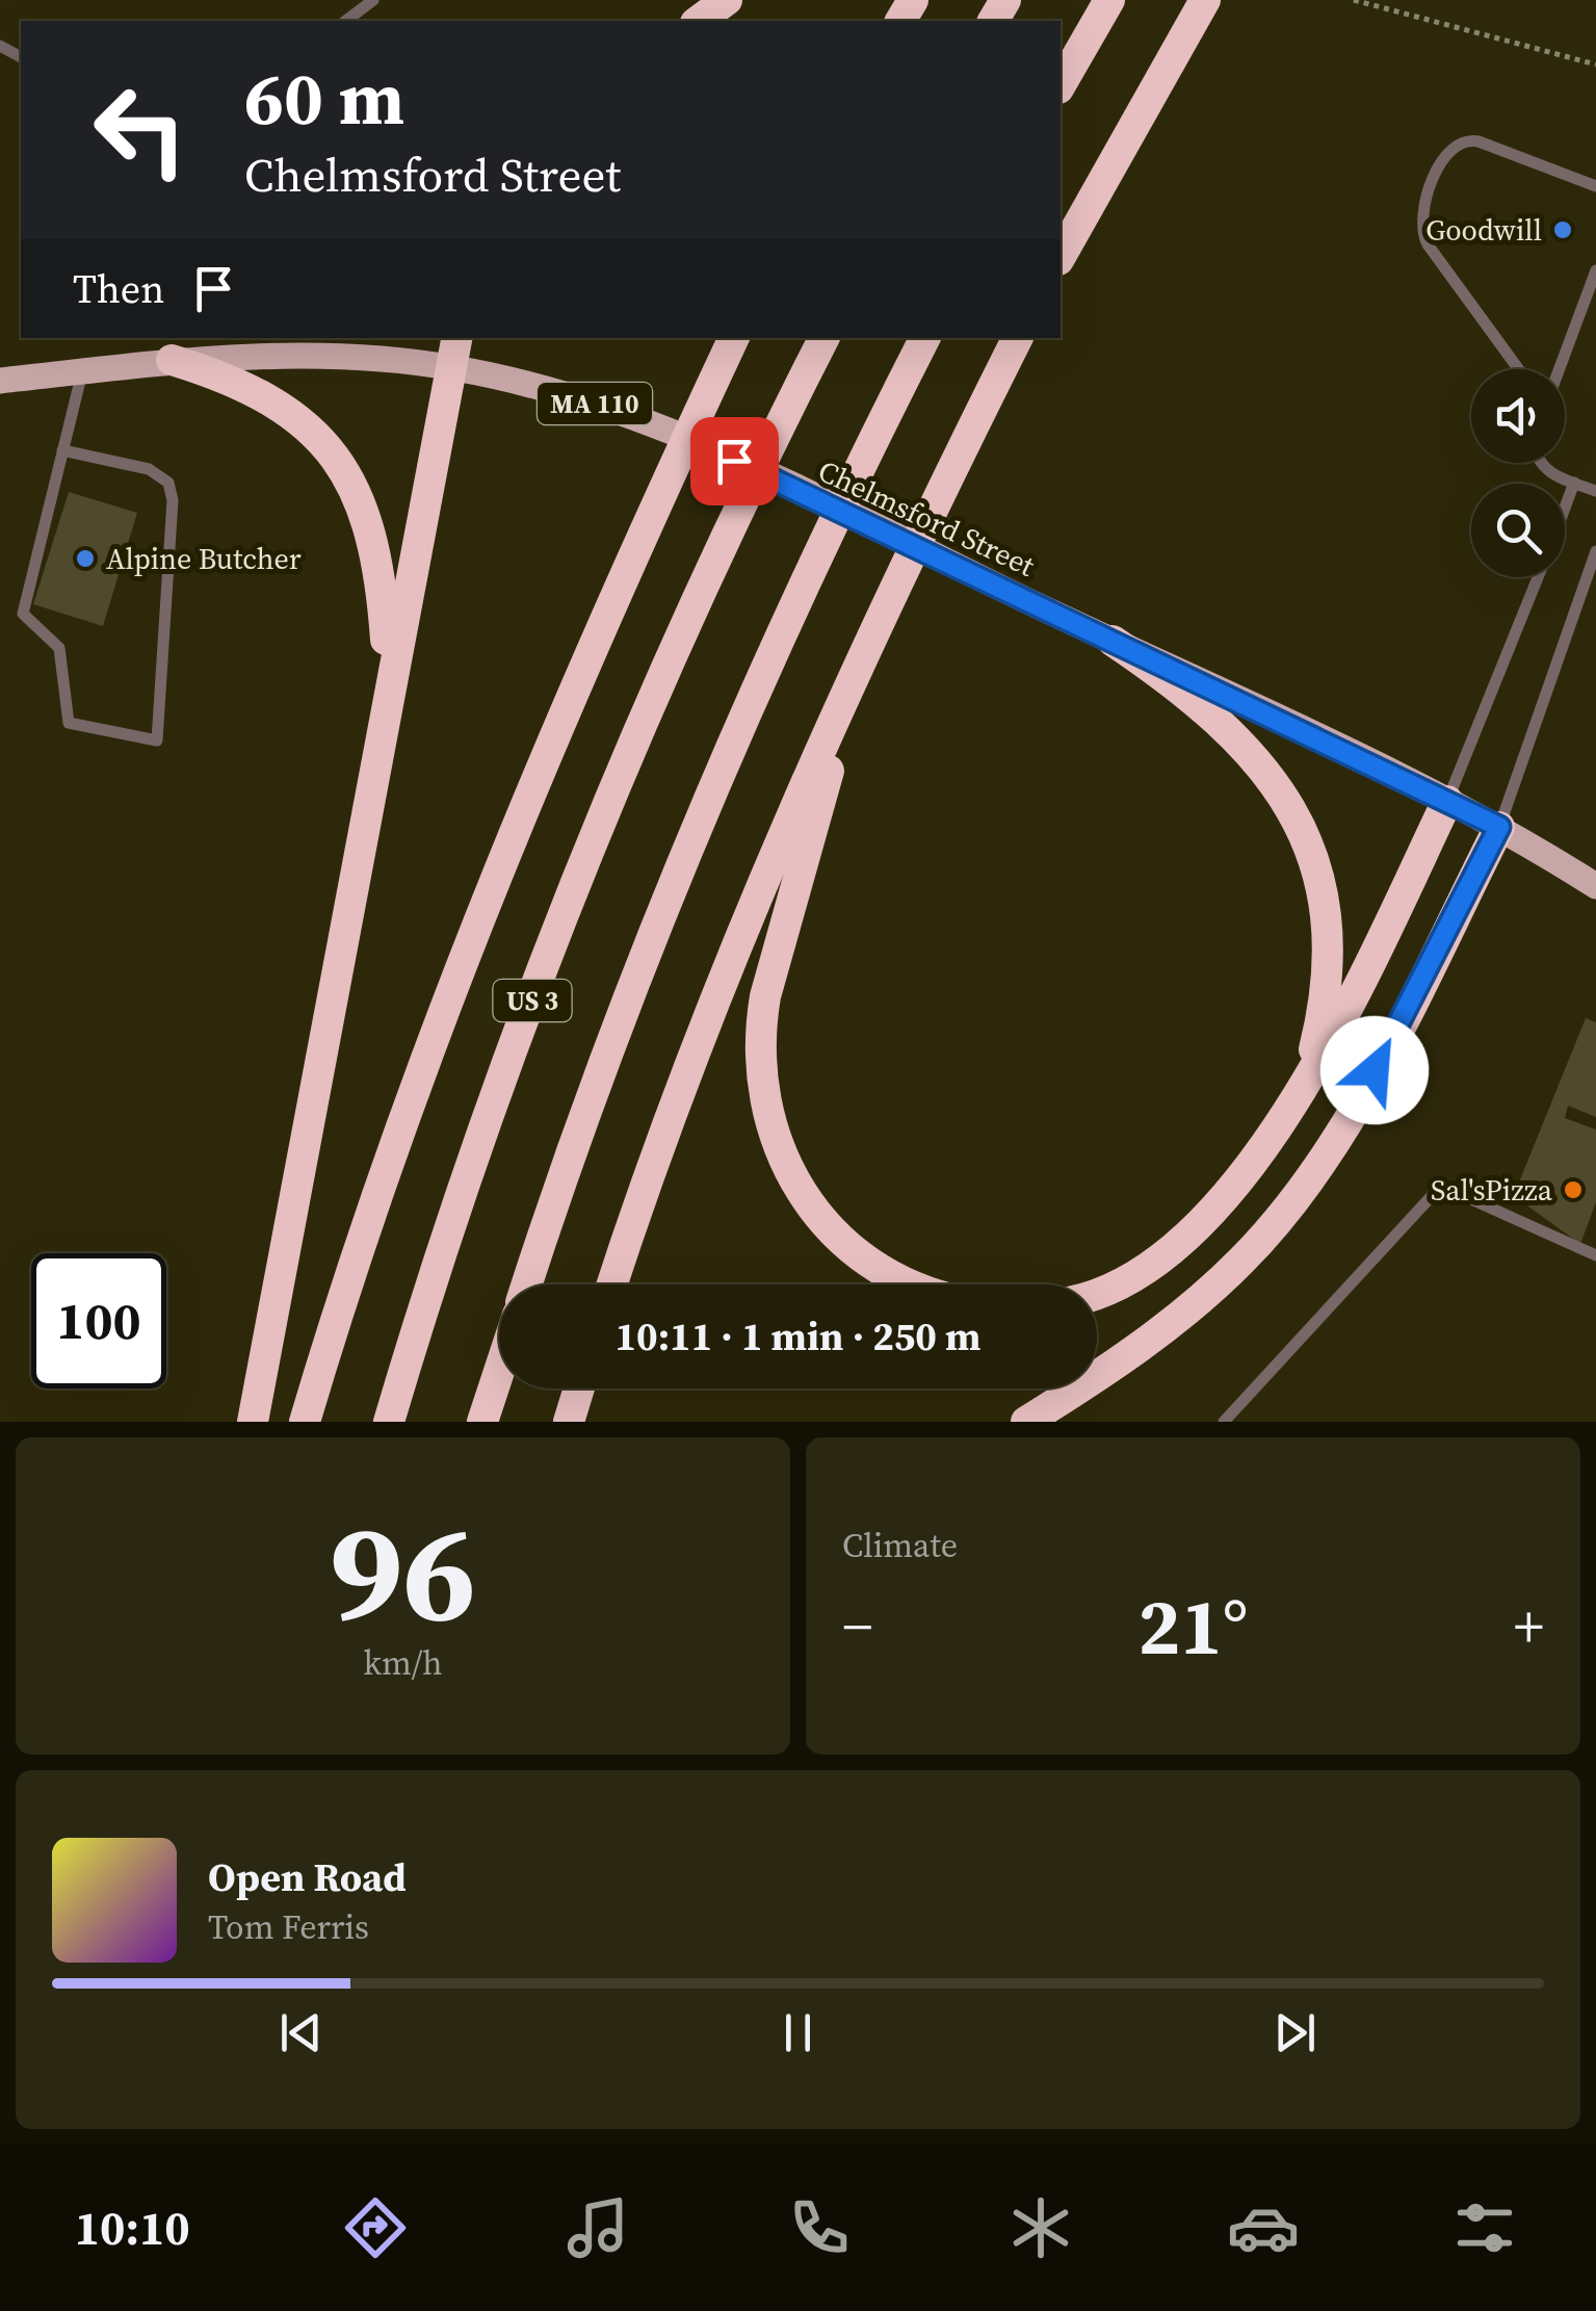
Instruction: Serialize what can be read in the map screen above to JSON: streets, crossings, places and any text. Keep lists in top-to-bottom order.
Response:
{
  "streets": {
    "highway": ["US 3"],
    "main road": ["MA 110", "Chelmsford Street"]
  },
  "places": ["Goodwill", "Alpine Butcher", "Sal'sPizza"],
  "page": {
    "turn": ["60 m", "Chelmsford Street"],
    "then": "Then",
    "limit": "100",
    "trip": "10:11 · 1 min · 250 m",
    "tile": [
      ["96", "km/h"],
      "Climate"
    ],
    "heat": ["−", "21°", "+"],
    "song": ["Open Road", "Tom Ferris"],
    "tabs": "10:10"
  }
}
